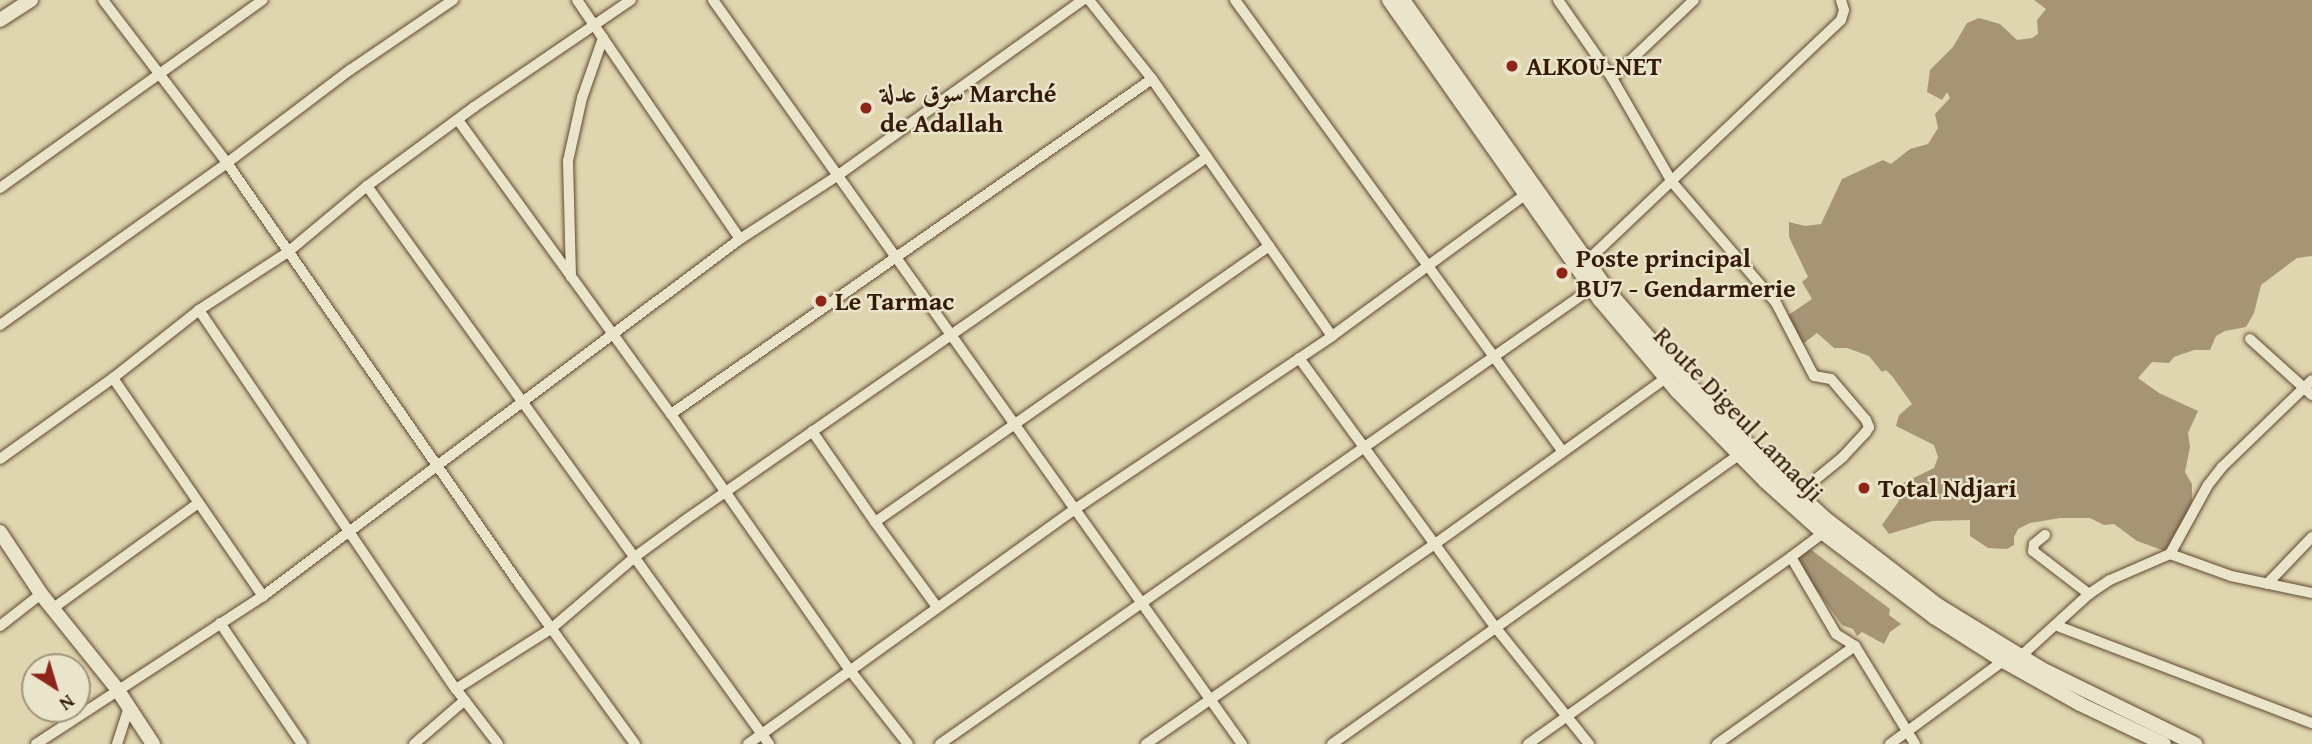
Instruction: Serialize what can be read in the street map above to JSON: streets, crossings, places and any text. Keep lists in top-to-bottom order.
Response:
{
  "streets": {
    "main road": ["Route Digeul Lamadji"]
  },
  "places": [
    "ALKOU-NET",
    "سوق عدلة Marché de Adallah",
    "Poste principal BU7 - Gendarmerie",
    "Le Tarmac",
    "Total Ndjari"
  ],
  "north": "bottom right"
}
